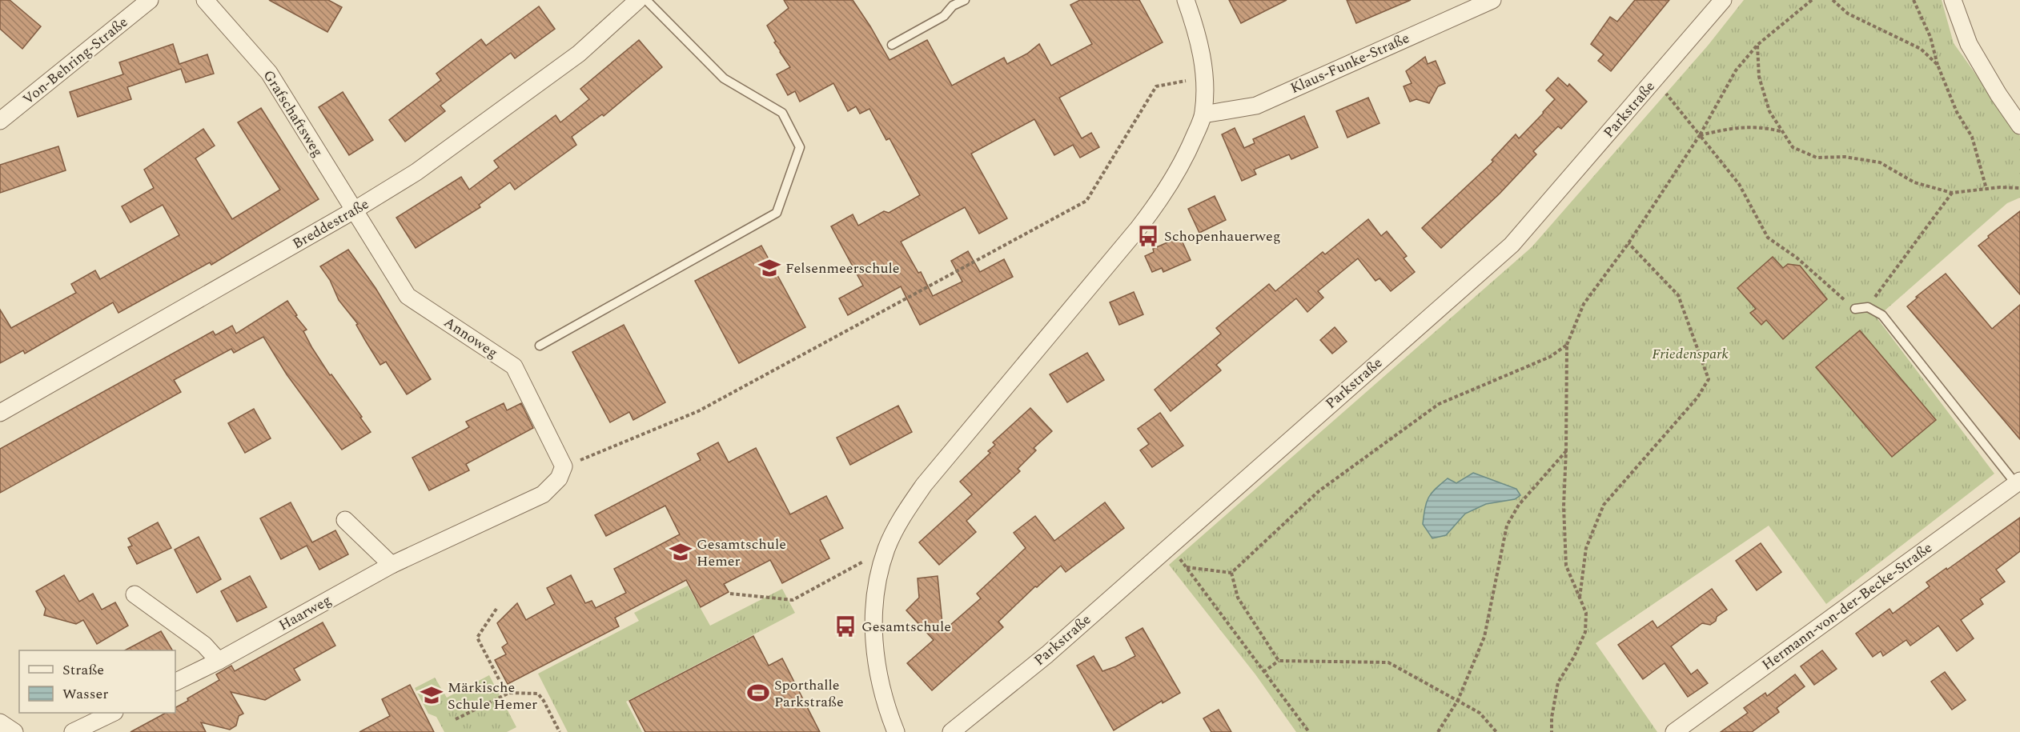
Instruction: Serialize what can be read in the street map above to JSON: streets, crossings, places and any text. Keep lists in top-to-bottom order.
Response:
{
  "streets": {
    "street": [
      "Von-Behring-Straße",
      "Klaus-Funke-Straße",
      "Parkstraße",
      "Grafschaftsweg",
      "Breddestraße",
      "Annoweg",
      "Hermann-von-der-Becke-Straße",
      "Haarweg"
    ]
  },
  "crossings": [
    ["Grafschaftsweg", "Breddestraße"],
    ["Grafschaftsweg", "Annoweg"],
    ["Breddestraße", "Annoweg"],
    ["Annoweg", "Haarweg"]
  ],
  "parks": ["Friedenspark"],
  "places": {
    "bus stop": ["Schopenhauerweg", "Gesamtschule"],
    "school or university": ["Felsenmeerschule", "Gesamtschule Hemer", "Märkische Schule Hemer"],
    "sports": ["Sporthalle Parkstraße"]
  },
  "legend": ["Straße", "Wasser"]
}
